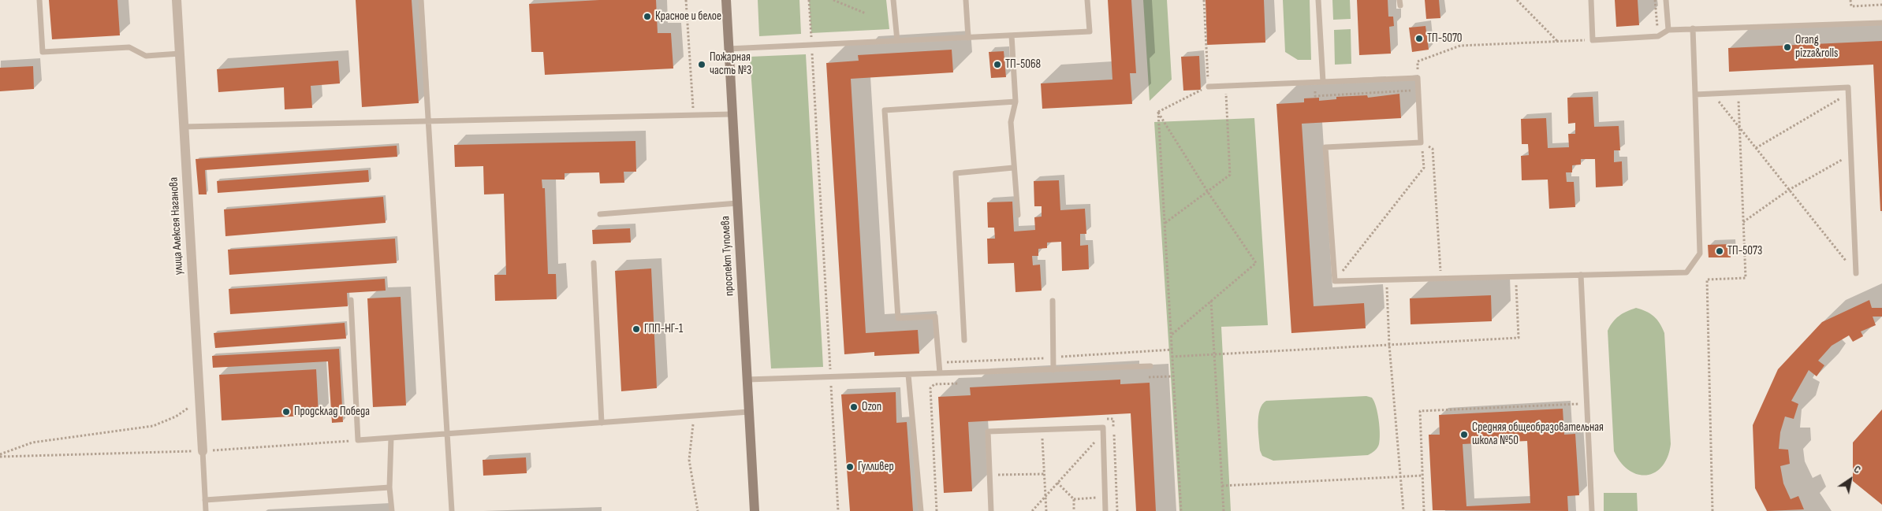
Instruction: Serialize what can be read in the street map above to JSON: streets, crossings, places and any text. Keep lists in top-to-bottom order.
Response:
{
  "streets": {
    "main road": ["проспект Туполева"],
    "street": ["улица Алексея Наганова"]
  },
  "places": [
    "Красное и белое",
    "ТП-5070",
    "Orang pizza&rolls",
    "Пожарная часть №3",
    "ТП-5068",
    "ТП-5073",
    "ГПП-НГ-1",
    "Ozon",
    "Продсклад Победа",
    "Средняя общеобразовательная школа №50",
    "Гулливер"
  ],
  "north": "top right"
}
